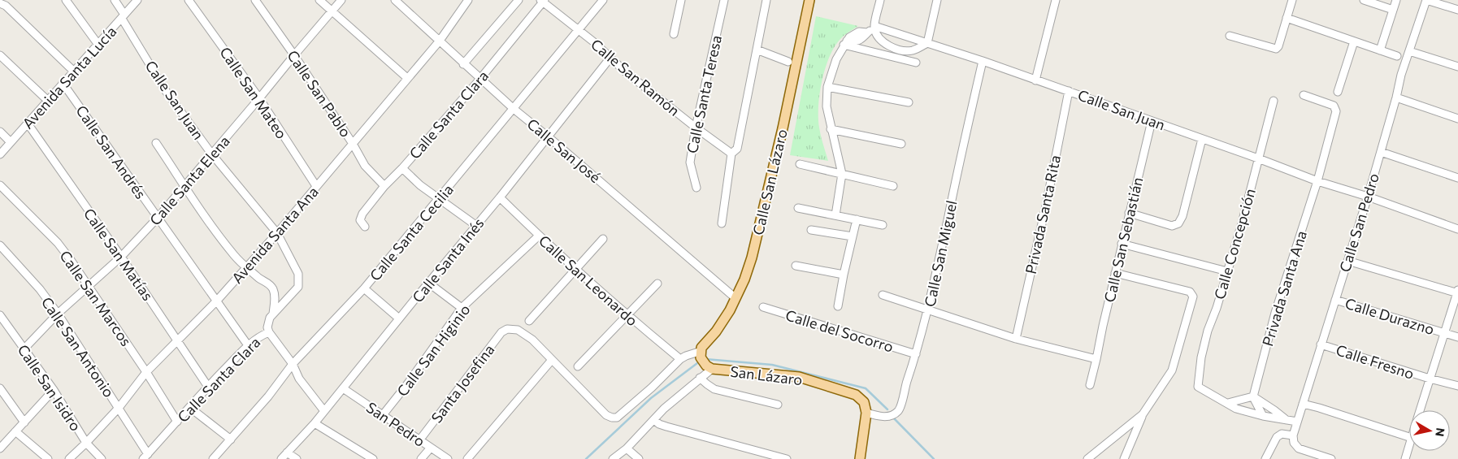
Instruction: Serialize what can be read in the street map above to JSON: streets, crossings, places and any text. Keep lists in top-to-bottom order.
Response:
{
  "streets": {
    "main road": ["Calle San Lázaro", "San Lázaro"],
    "street": [
      "Avenida Santa Lucía",
      "Calle San Ramón",
      "Calle San Mateo",
      "Calle San Pablo",
      "Calle Santa Teresa",
      "Calle San Juan",
      "Calle Santa Clara",
      "Calle San José",
      "Calle San Andrés",
      "Calle Santa Elena",
      "Privada Santa Rita",
      "Calle San Pedro",
      "Calle Santa Cecilia",
      "Avenida Santa Ana",
      "Calle San Sebastián",
      "Calle Concepción",
      "Calle San Miguel",
      "Calle San Matías",
      "Calle Santa Inés",
      "Calle San Leonardo",
      "Privada Santa Ana",
      "Calle San Marcos",
      "Calle Durazno",
      "Calle del Socorro",
      "Calle San Antonio",
      "Calle San Higinio",
      "Calle Fresno",
      "Santa Josefina",
      "Calle San Isidro",
      "San Pedro"
    ]
  },
  "crossings": [
    ["Avenida Santa Lucía", "Calle San Juan"],
    ["Avenida Santa Lucía", "Calle San Andrés"],
    ["Avenida Santa Lucía", "Calle San Matías"],
    ["Calle San Ramón", "Calle Santa Teresa"],
    ["Calle San Ramón", "Calle Santa Clara"],
    ["Calle San Ramón", "Calle Santa Cecilia"],
    ["Calle San Ramón", "Calle Santa Inés"],
    ["Calle San Mateo", "Calle Santa Elena"],
    ["Calle San Mateo", "Avenida Santa Ana"],
    ["Calle San Pablo", "Calle Santa Clara"],
    ["Calle San Pablo", "Calle Santa Elena"],
    ["Calle San Pablo", "Avenida Santa Ana"],
    ["Calle San Juan", "Calle Santa Clara"],
    ["Calle San Juan", "Calle Santa Elena"],
    ["Calle San Juan", "Privada Santa Rita"],
    ["Calle San Juan", "Calle San Pedro"],
    ["Calle San Juan", "Avenida Santa Ana"],
    ["Calle San Juan", "Calle San Sebastián"],
    ["Calle San Juan", "Calle Concepción"],
    ["Calle San Juan", "Calle San Miguel"],
    ["Calle San Juan", "Privada Santa Ana"],
    ["Calle Santa Clara", "Calle San José"],
    ["Calle Santa Clara", "Calle San Andrés"],
    ["Calle Santa Clara", "Calle San Matías"],
    ["Calle Santa Clara", "Calle San Marcos"],
    ["Calle Santa Clara", "Calle San Antonio"],
    ["Calle San José", "Calle San Lázaro"],
    ["Calle San José", "Calle Santa Cecilia"],
    ["Calle San José", "Avenida Santa Ana"],
    ["Calle San José", "Calle Santa Inés"],
    ["Calle San Andrés", "Calle Santa Elena"],
    ["Calle San Andrés", "Avenida Santa Ana"],
    ["Calle Santa Elena", "Calle San Matías"],
    ["Calle Santa Elena", "Calle San Marcos"],
    ["Calle Santa Elena", "Calle San Antonio"],
    ["Calle Santa Elena", "Calle San Isidro"],
    ["Calle San Lázaro", "San Lázaro"],
    ["Calle San Pedro", "Calle Durazno"],
    ["Calle San Pedro", "Calle Fresno"],
    ["Avenida Santa Ana", "Calle San Matías"],
    ["Avenida Santa Ana", "Calle San Marcos"],
    ["Avenida Santa Ana", "Calle San Antonio"],
    ["Avenida Santa Ana", "Calle San Isidro"],
    ["Calle San Miguel", "Calle del Socorro"],
    ["Calle San Miguel", "San Lázaro"],
    ["Calle Santa Inés", "Calle San Leonardo"],
    ["Calle Santa Inés", "San Pedro"],
    ["Calle San Leonardo", "Calle San Higinio"],
    ["Calle San Higinio", "San Pedro"],
    ["Santa Josefina", "San Pedro"]
  ],
  "north": "right"
}
